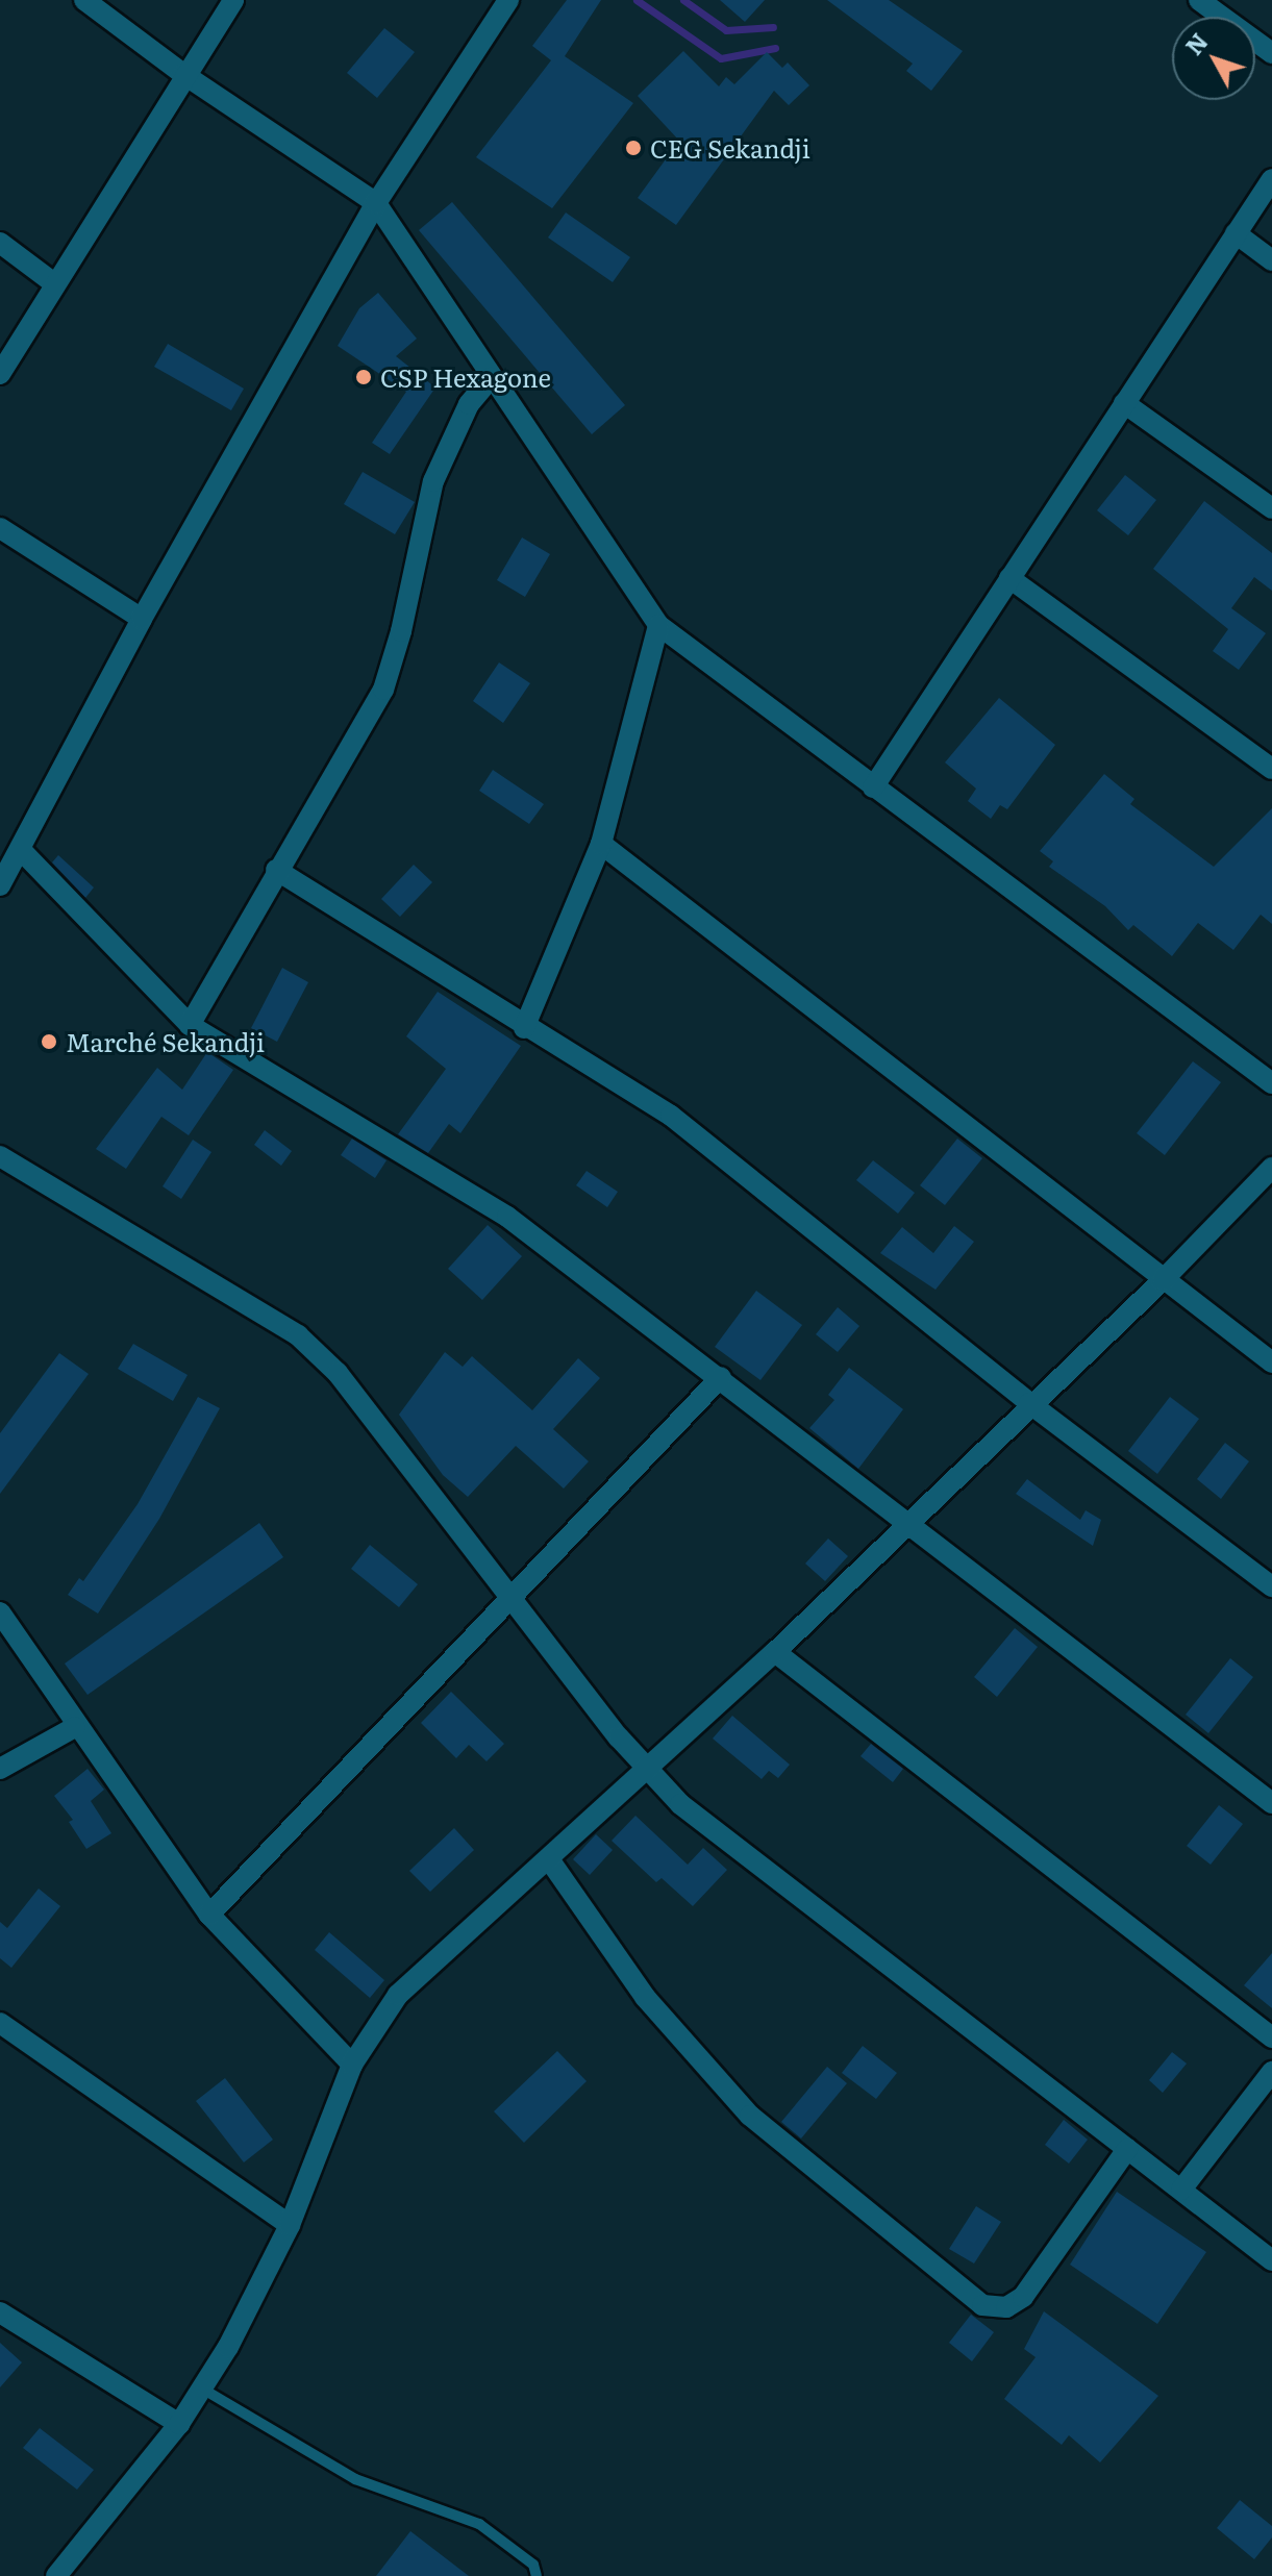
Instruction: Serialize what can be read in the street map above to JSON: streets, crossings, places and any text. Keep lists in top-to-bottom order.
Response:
{
  "places": ["CEG Sekandji", "CSP Hexagone", "Marché Sekandji"],
  "north": "top left"
}
